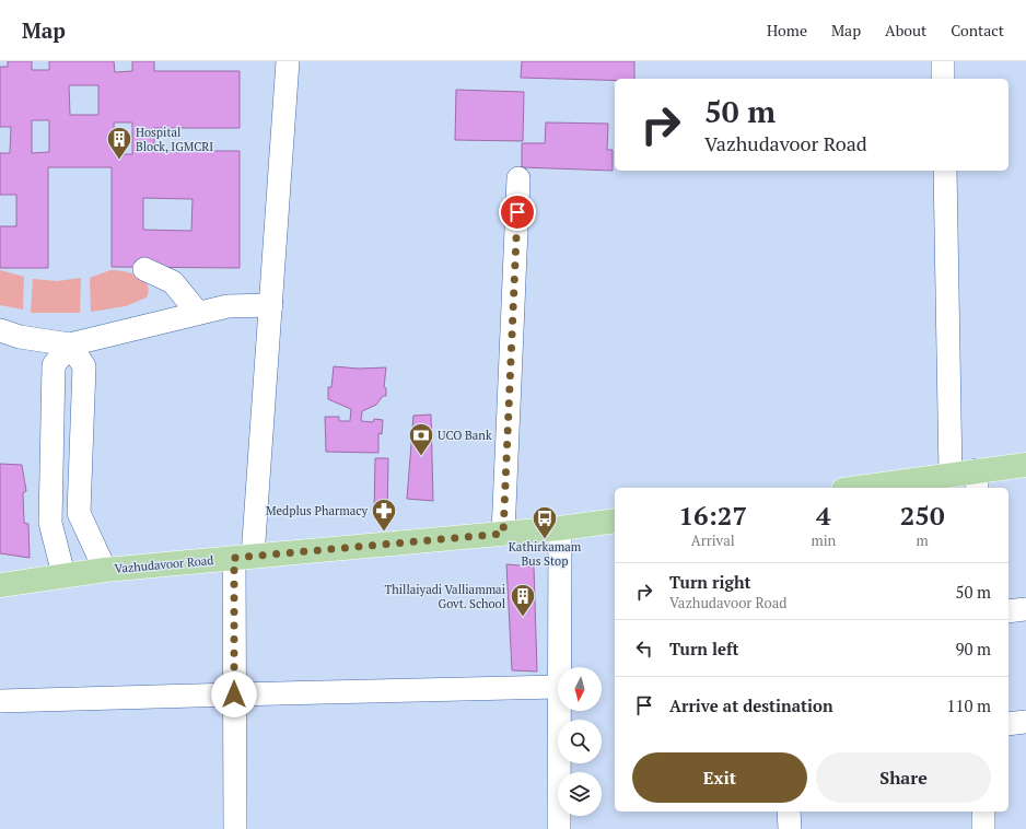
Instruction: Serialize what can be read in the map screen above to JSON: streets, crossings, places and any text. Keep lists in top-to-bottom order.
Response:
{
  "streets": {
    "main road": ["Vazhudavoor Road"]
  },
  "places": {
    "building": ["Hospital Block, IGMCRI", "Thillaiyadi Valliammai Govt. School"],
    "bank": ["UCO Bank"],
    "pharmacy": ["Medplus Pharmacy"],
    "bus stop": ["Kathirkamam Bus Stop"]
  },
  "north": "bottom",
  "page": {
    "header": "Map",
    "nav": [
      "Home",
      "Map",
      "About",
      "Contact"
    ],
    "turn": ["50 m", "Vazhudavoor Road"],
    "eta": [
      "16:27",
      "Arrival",
      "4",
      "min",
      "250",
      "m"
    ],
    "list": [
      {
        "name": "Turn right",
        "note": "Vazhudavoor Road",
        "value": "50 m"
      },
      {
        "name": "Turn left",
        "value": "90 m"
      },
      {
        "name": "Arrive at destination",
        "value": "110 m"
      }
    ],
    "buttons": ["Exit", "Share"]
  }
}
